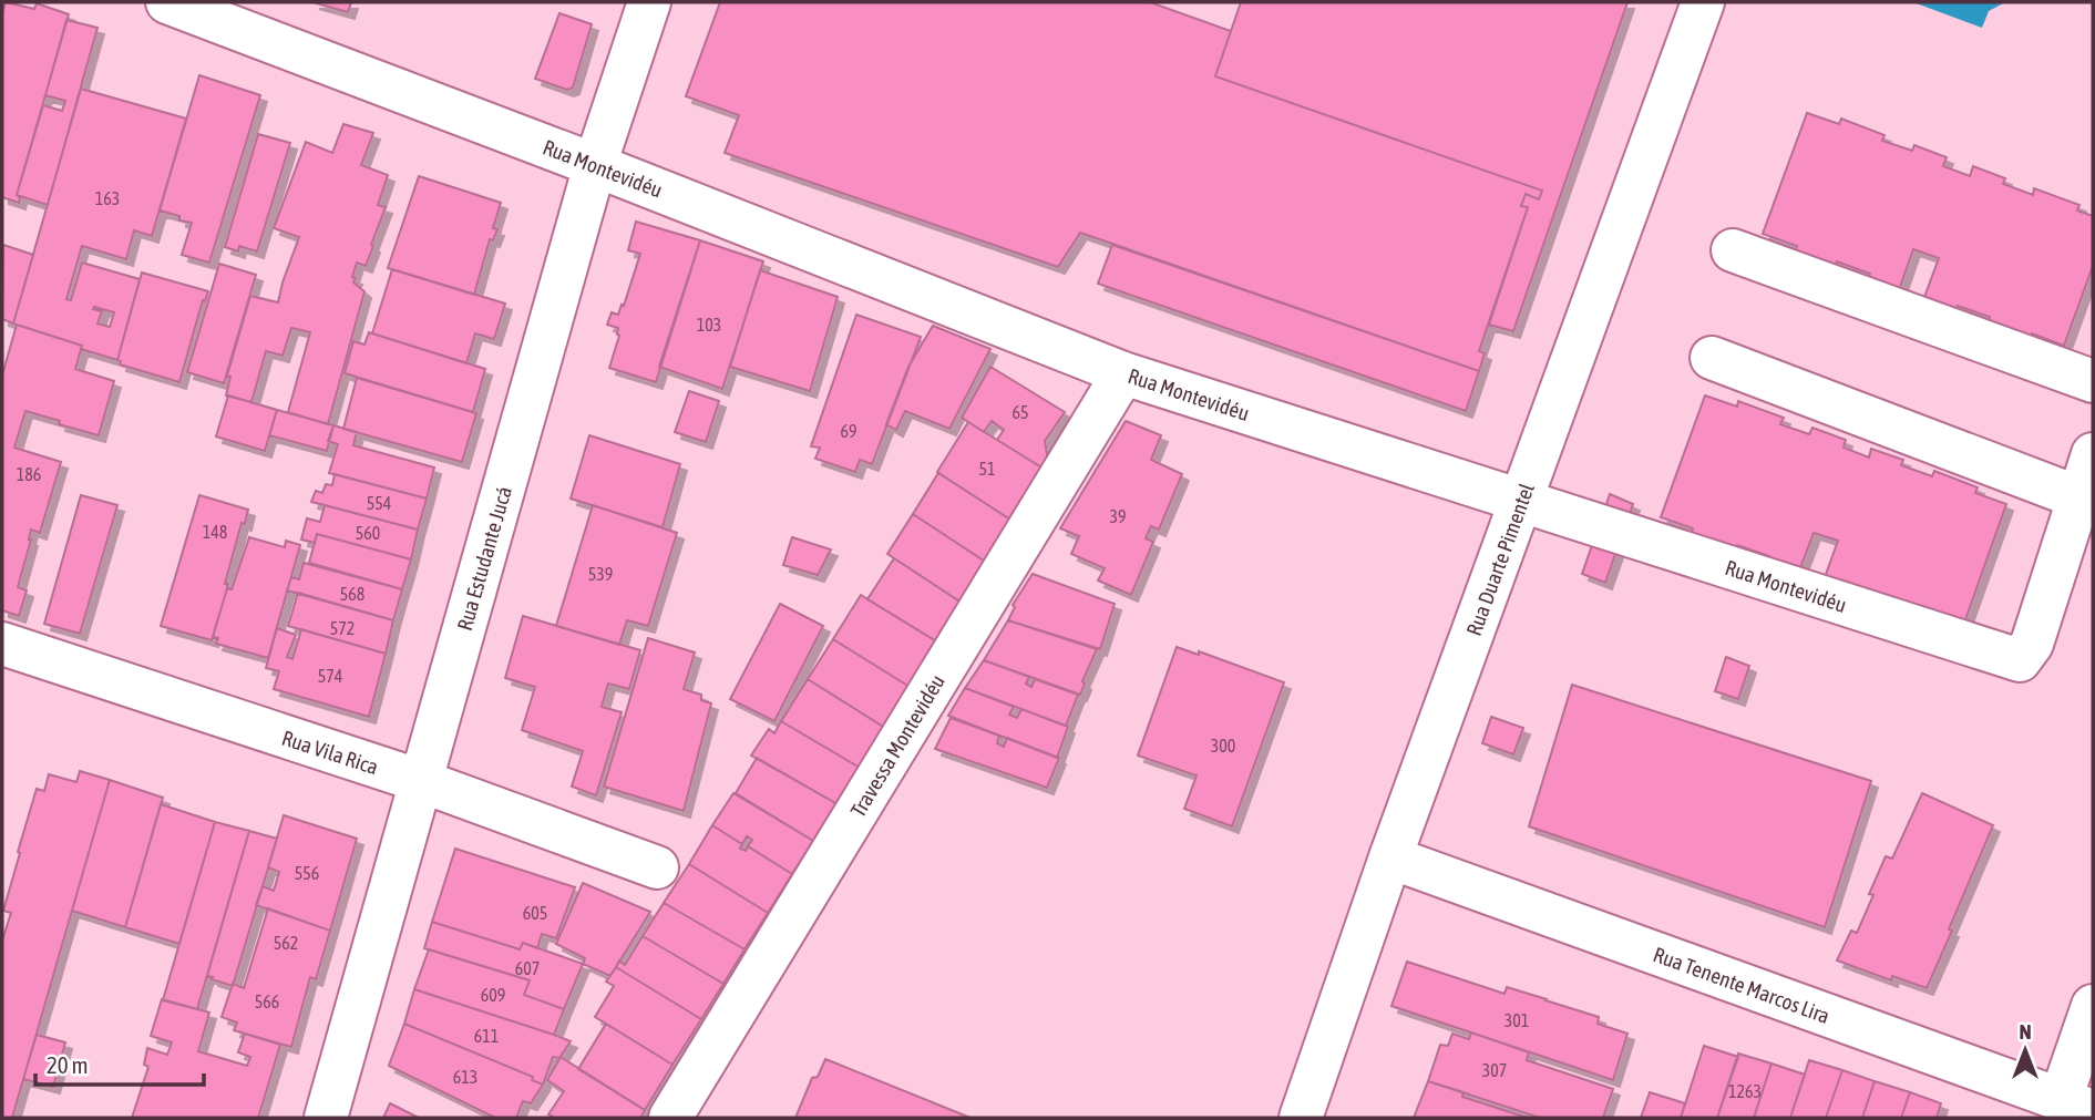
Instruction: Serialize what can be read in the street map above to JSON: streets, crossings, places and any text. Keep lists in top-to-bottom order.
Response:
{
  "streets": {
    "street": [
      "Rua Montevidéu",
      "Rua Estudante Jucá",
      "Rua Duarte Pimentel",
      "Travessa Montevidéu",
      "Rua Vila Rica",
      "Rua Tenente Marcos Lira"
    ]
  },
  "crossings": [
    ["Rua Montevidéu", "Rua Estudante Jucá"],
    ["Rua Montevidéu", "Rua Duarte Pimentel"],
    ["Rua Montevidéu", "Travessa Montevidéu"],
    ["Rua Estudante Jucá", "Rua Vila Rica"],
    ["Rua Duarte Pimentel", "Rua Tenente Marcos Lira"]
  ],
  "house_numbers": [
    "163",
    "103",
    "65",
    "69",
    "51",
    "186",
    "554",
    "39",
    "148",
    "560",
    "539",
    "568",
    "572",
    "574",
    "300",
    "556",
    "605",
    "562",
    "607",
    "609",
    "566",
    "301",
    "611",
    "307",
    "613",
    "1263"
  ],
  "scale_bar": "20 m",
  "north": "top"
}
